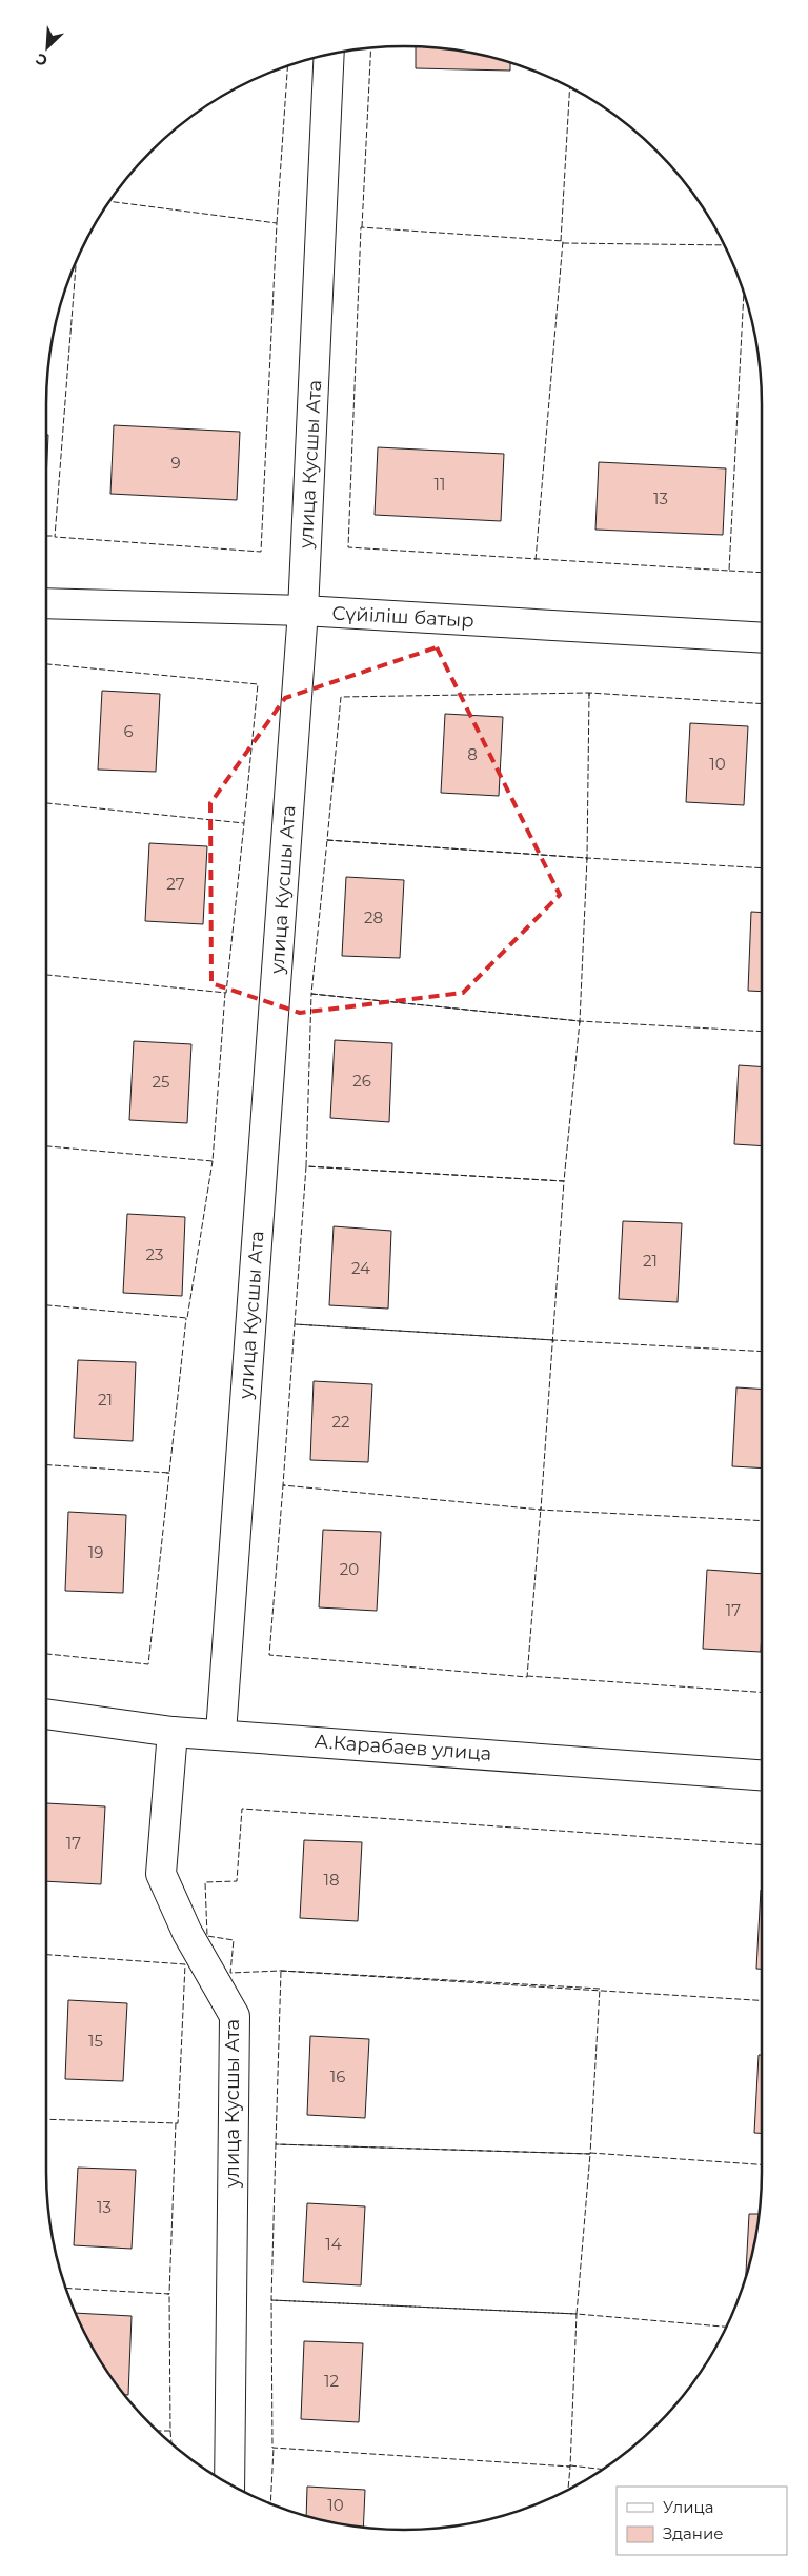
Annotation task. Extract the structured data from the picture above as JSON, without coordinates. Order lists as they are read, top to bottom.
{
  "streets": {
    "street": ["улица Кусшы Ата", "Сүйіліш батыр", "А.Карабаев улица"]
  },
  "crossings": [
    ["улица Кусшы Ата", "Сүйіліш батыр"],
    ["улица Кусшы Ата", "А.Карабаев улица"]
  ],
  "house_numbers": [
    "9",
    "11",
    "13",
    "6",
    "8",
    "10",
    "27",
    "28",
    "26",
    "25",
    "23",
    "21",
    "24",
    "21",
    "22",
    "19",
    "20",
    "17",
    "17",
    "18",
    "15",
    "16",
    "13",
    "14",
    "12",
    "10"
  ],
  "legend": ["Улица", "Здание"],
  "north": "bottom left"
}
